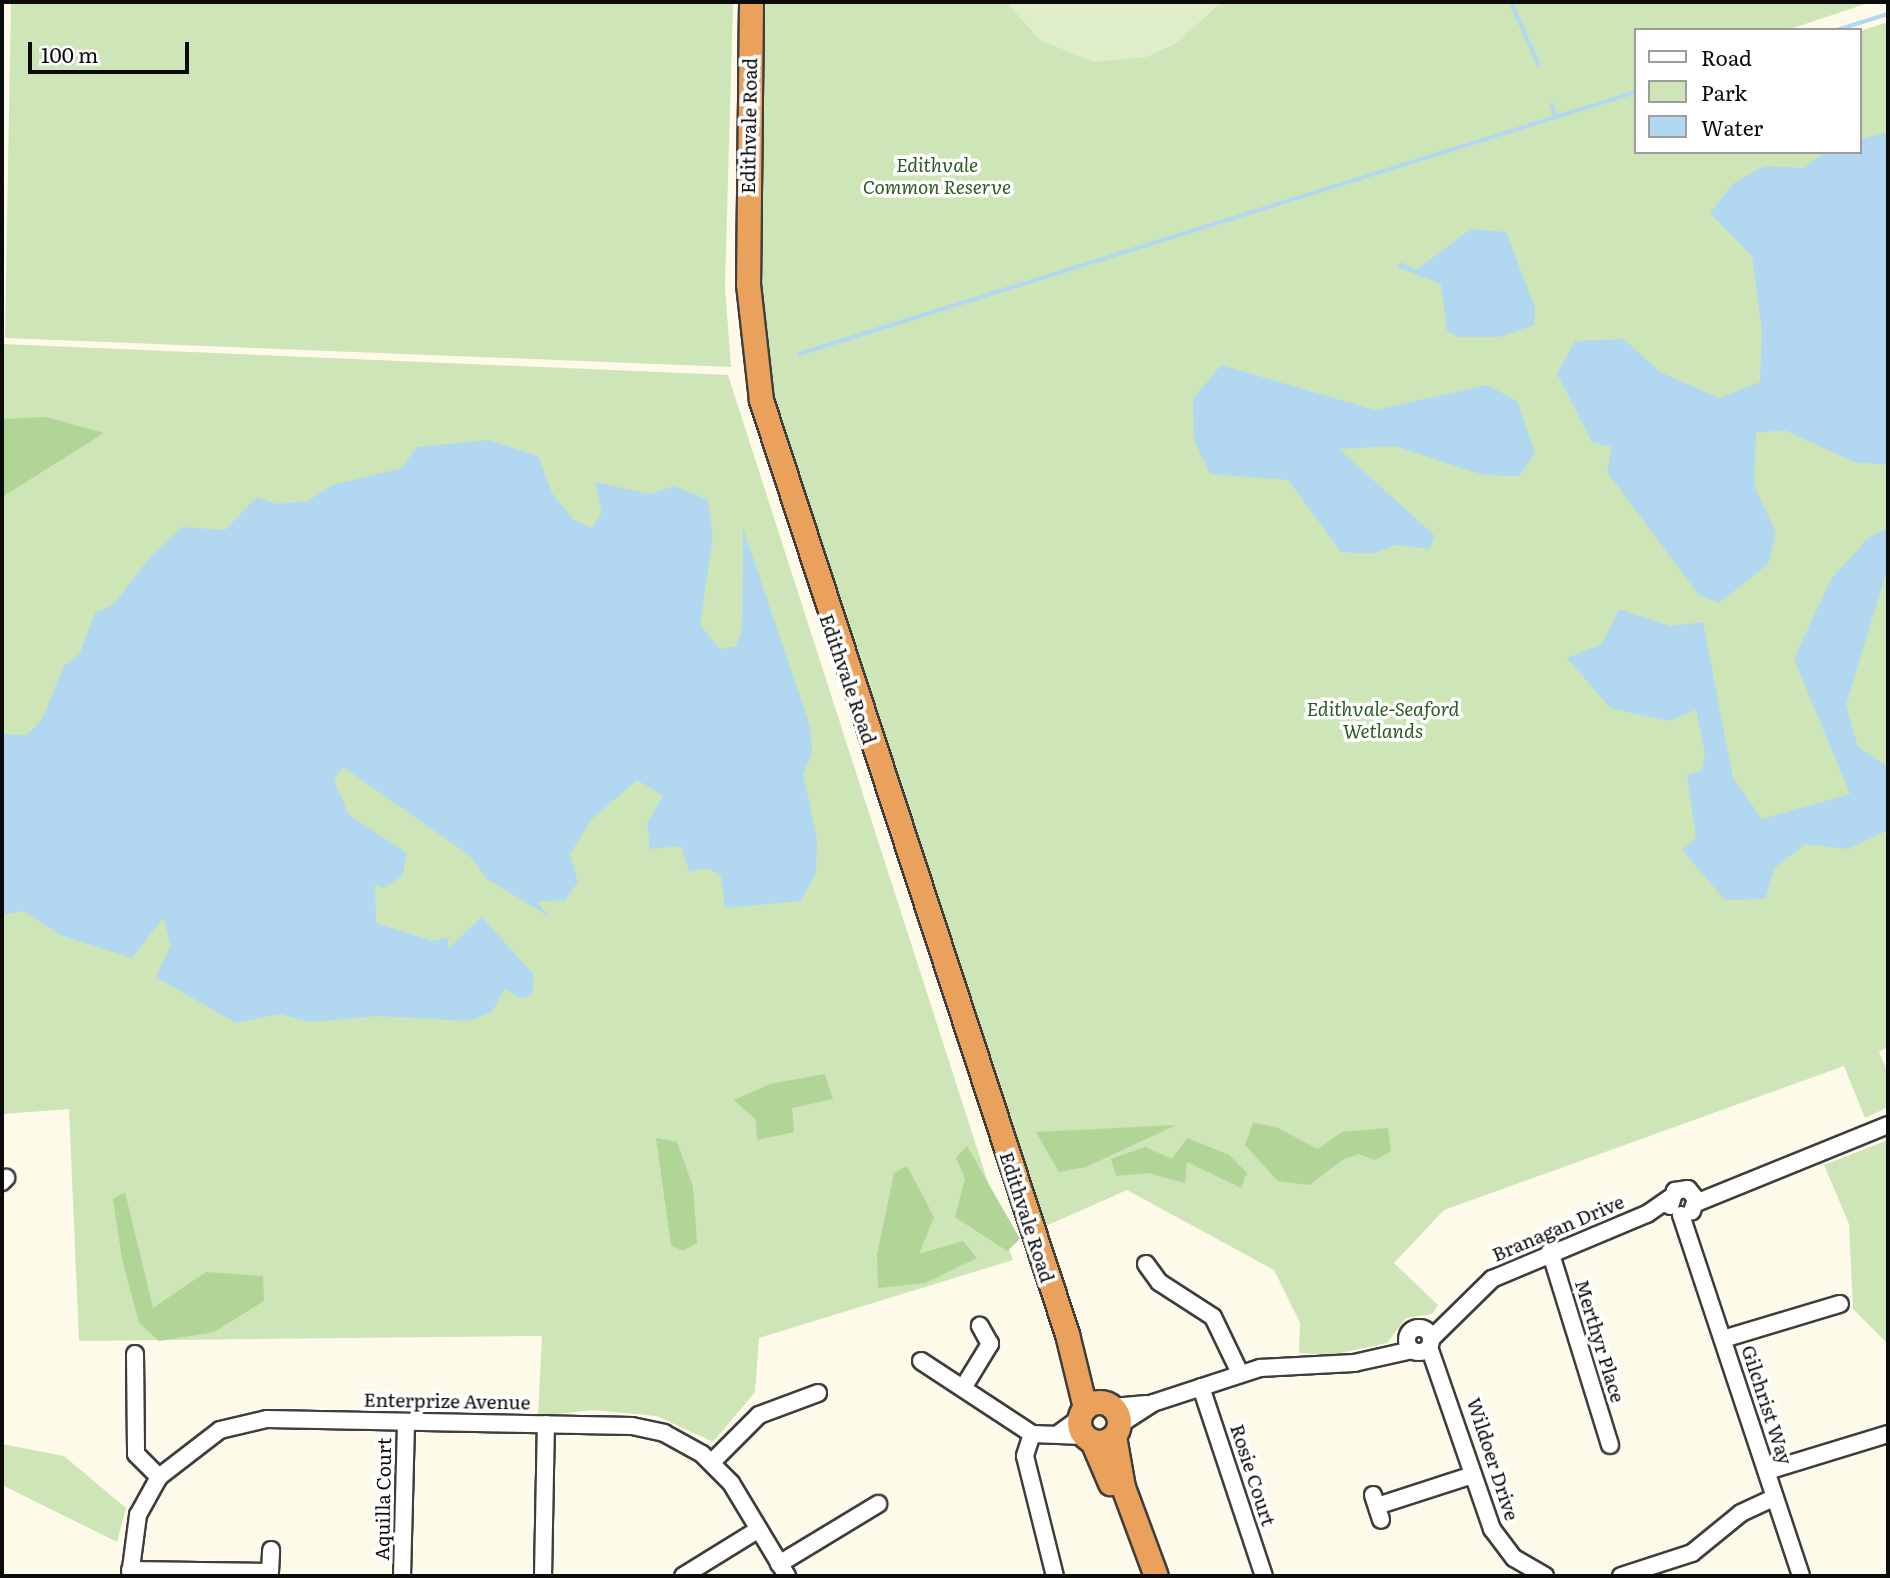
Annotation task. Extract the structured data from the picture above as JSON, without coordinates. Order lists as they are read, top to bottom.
{
  "streets": {
    "highway": ["Edithvale Road"],
    "street": [
      "Branagan Drive",
      "Merthyr Place",
      "Enterprize Avenue",
      "Gilchrist Way",
      "Wildoer Drive",
      "Rosie Court",
      "Aquilla Court"
    ]
  },
  "crossings": [
    ["Edithvale Road", "Branagan Drive"],
    ["Branagan Drive", "Merthyr Place"],
    ["Branagan Drive", "Gilchrist Way"],
    ["Branagan Drive", "Wildoer Drive"],
    ["Branagan Drive", "Rosie Court"],
    ["Enterprize Avenue", "Aquilla Court"]
  ],
  "parks": ["Edithvale Common Reserve", "Edithvale-Seaford Wetlands"],
  "legend": ["Road", "Park", "Water"],
  "scale_bar": "100 m"
}
